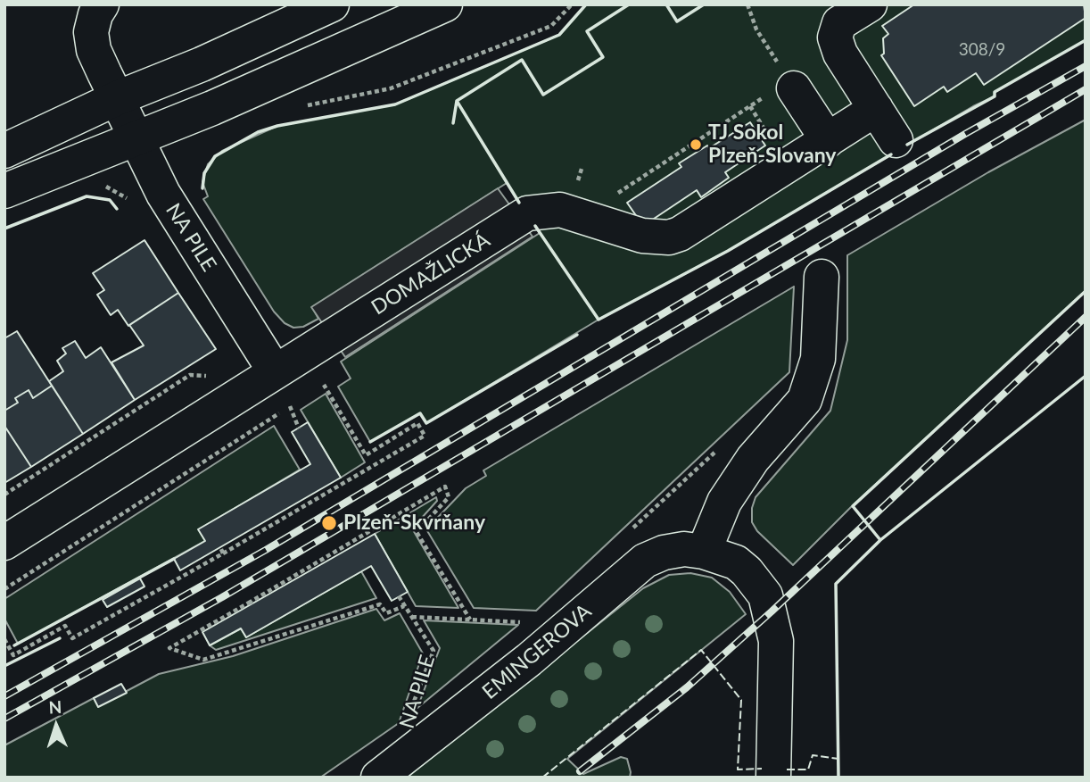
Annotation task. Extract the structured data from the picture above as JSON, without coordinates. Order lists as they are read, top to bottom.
{
  "streets": {
    "street": ["NA PILE", "DOMAŽLICKÁ", "EMINGEROVA"]
  },
  "crossings": [
    ["NA PILE", "DOMAŽLICKÁ"]
  ],
  "places": ["TJ Sokol Plzeň-Slovany", "Plzeň-Skvrňany"],
  "house_numbers": ["308/9"],
  "north": "top"
}
